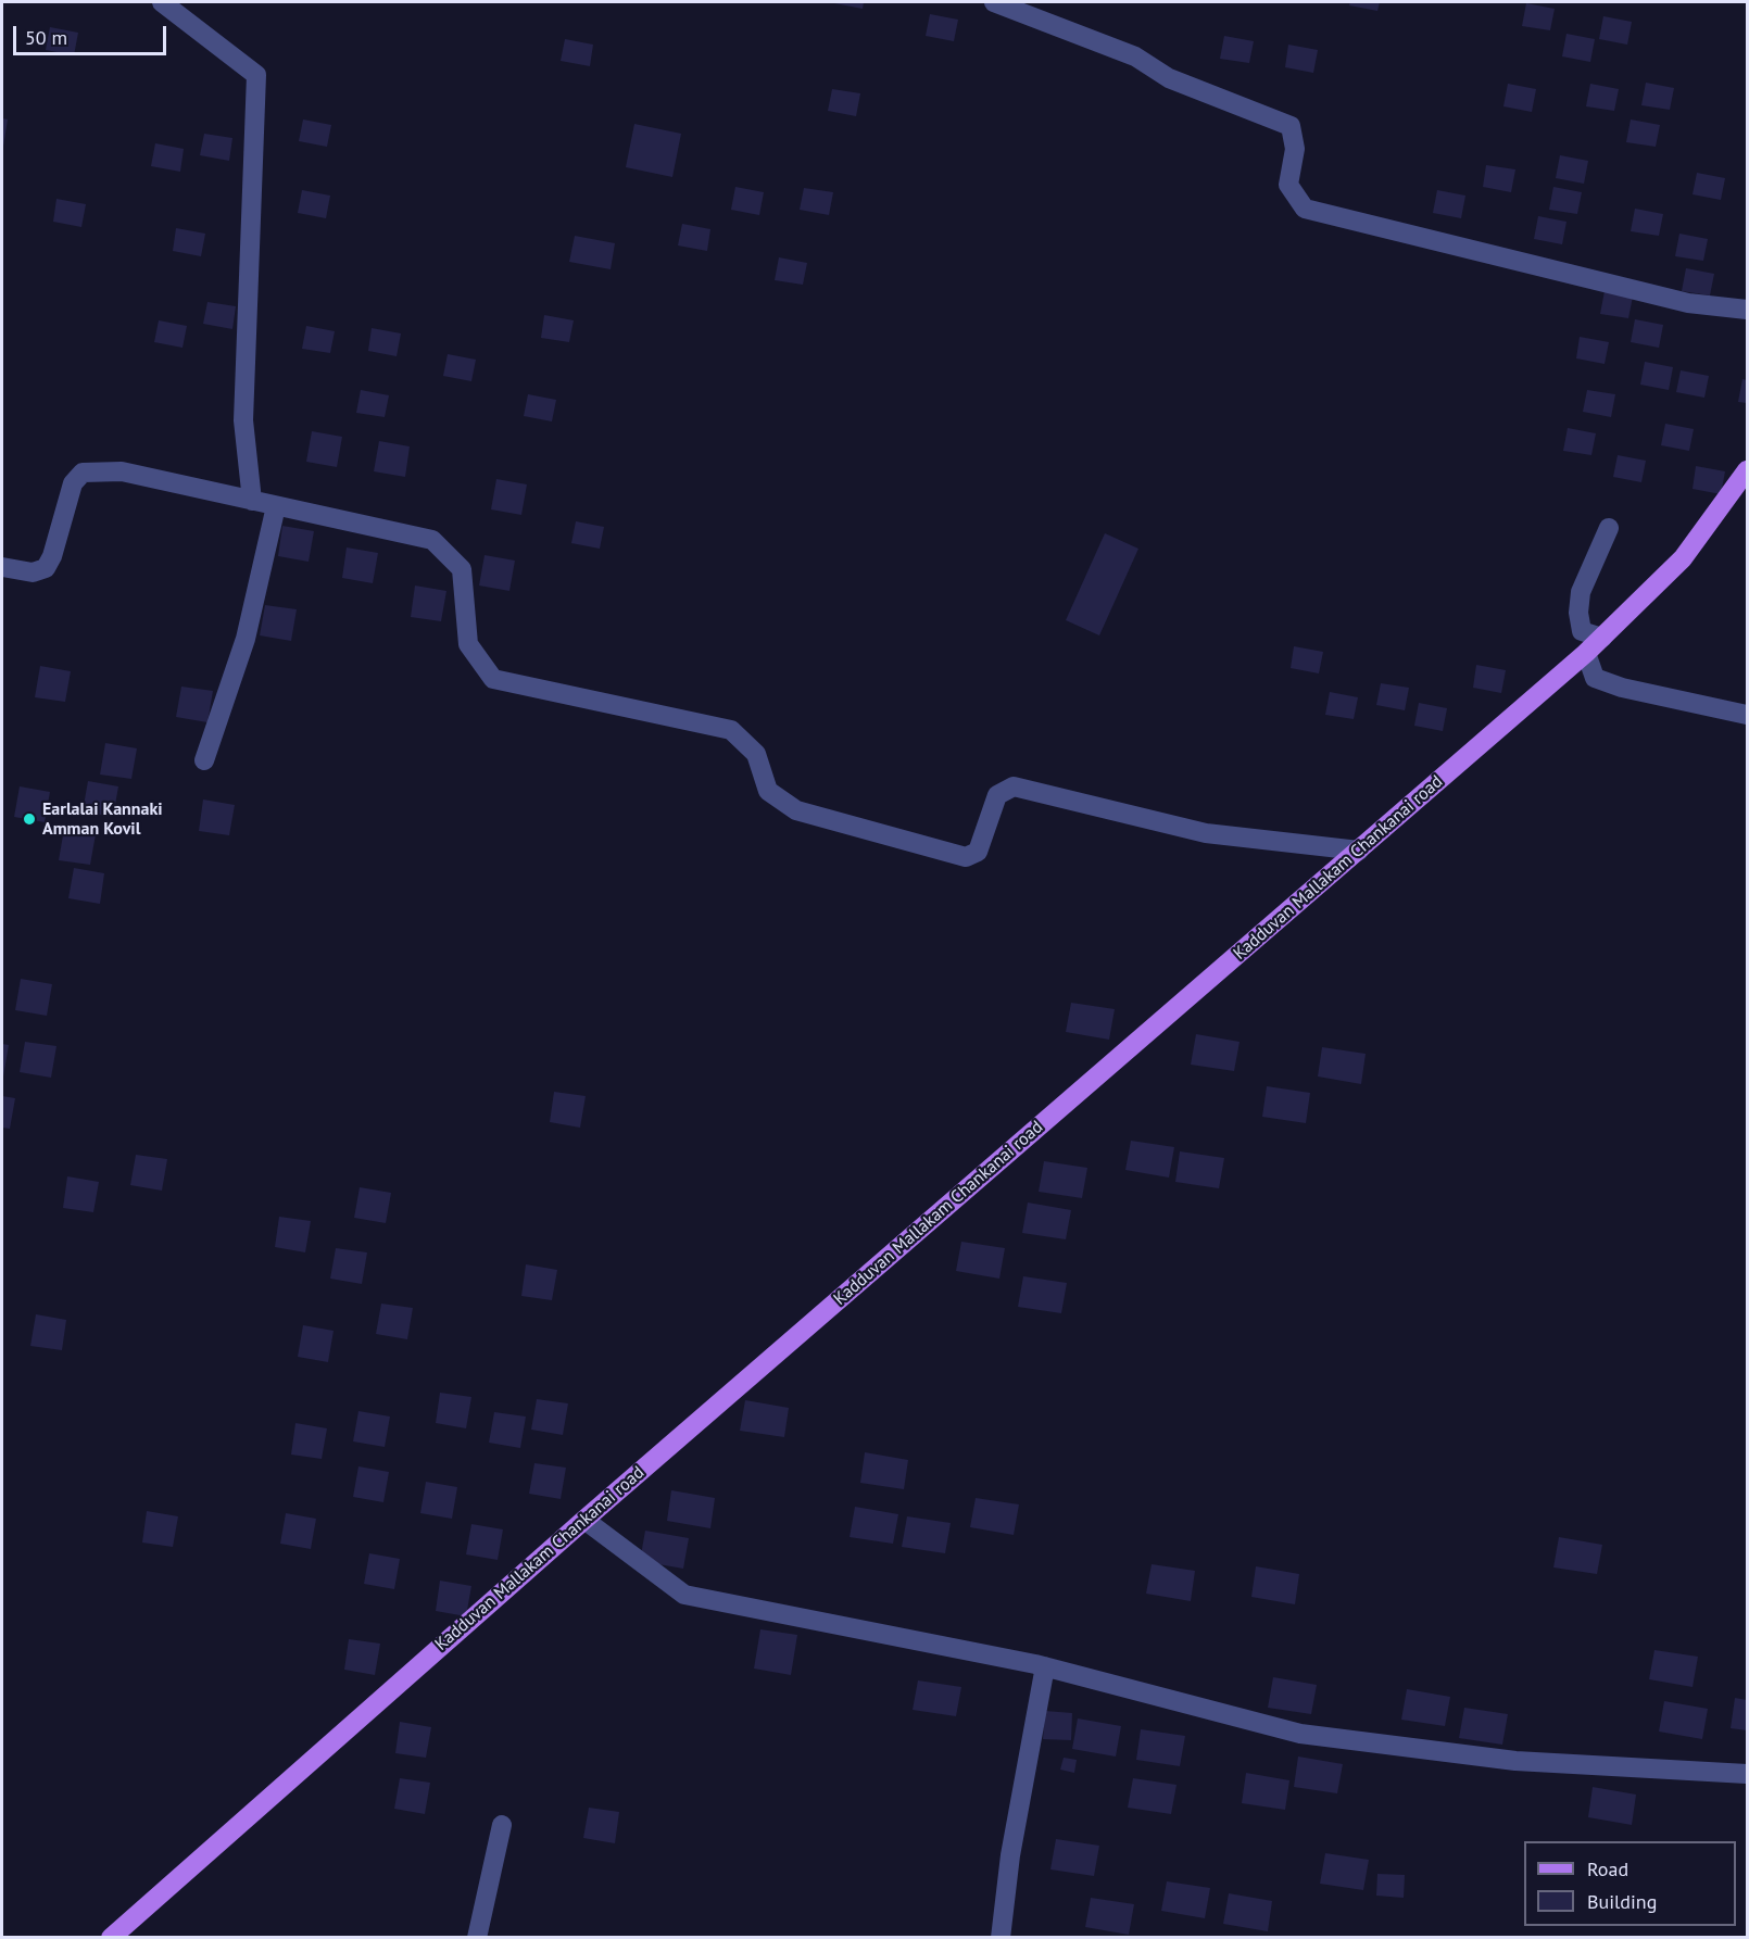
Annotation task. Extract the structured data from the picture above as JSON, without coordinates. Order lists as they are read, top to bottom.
{
  "streets": {
    "main road": ["Kadduvan Mallakam Chankanai road"]
  },
  "places": ["Earlalai Kannaki Amman Kovil"],
  "legend": ["Road", "Building"],
  "scale_bar": "50 m"
}
